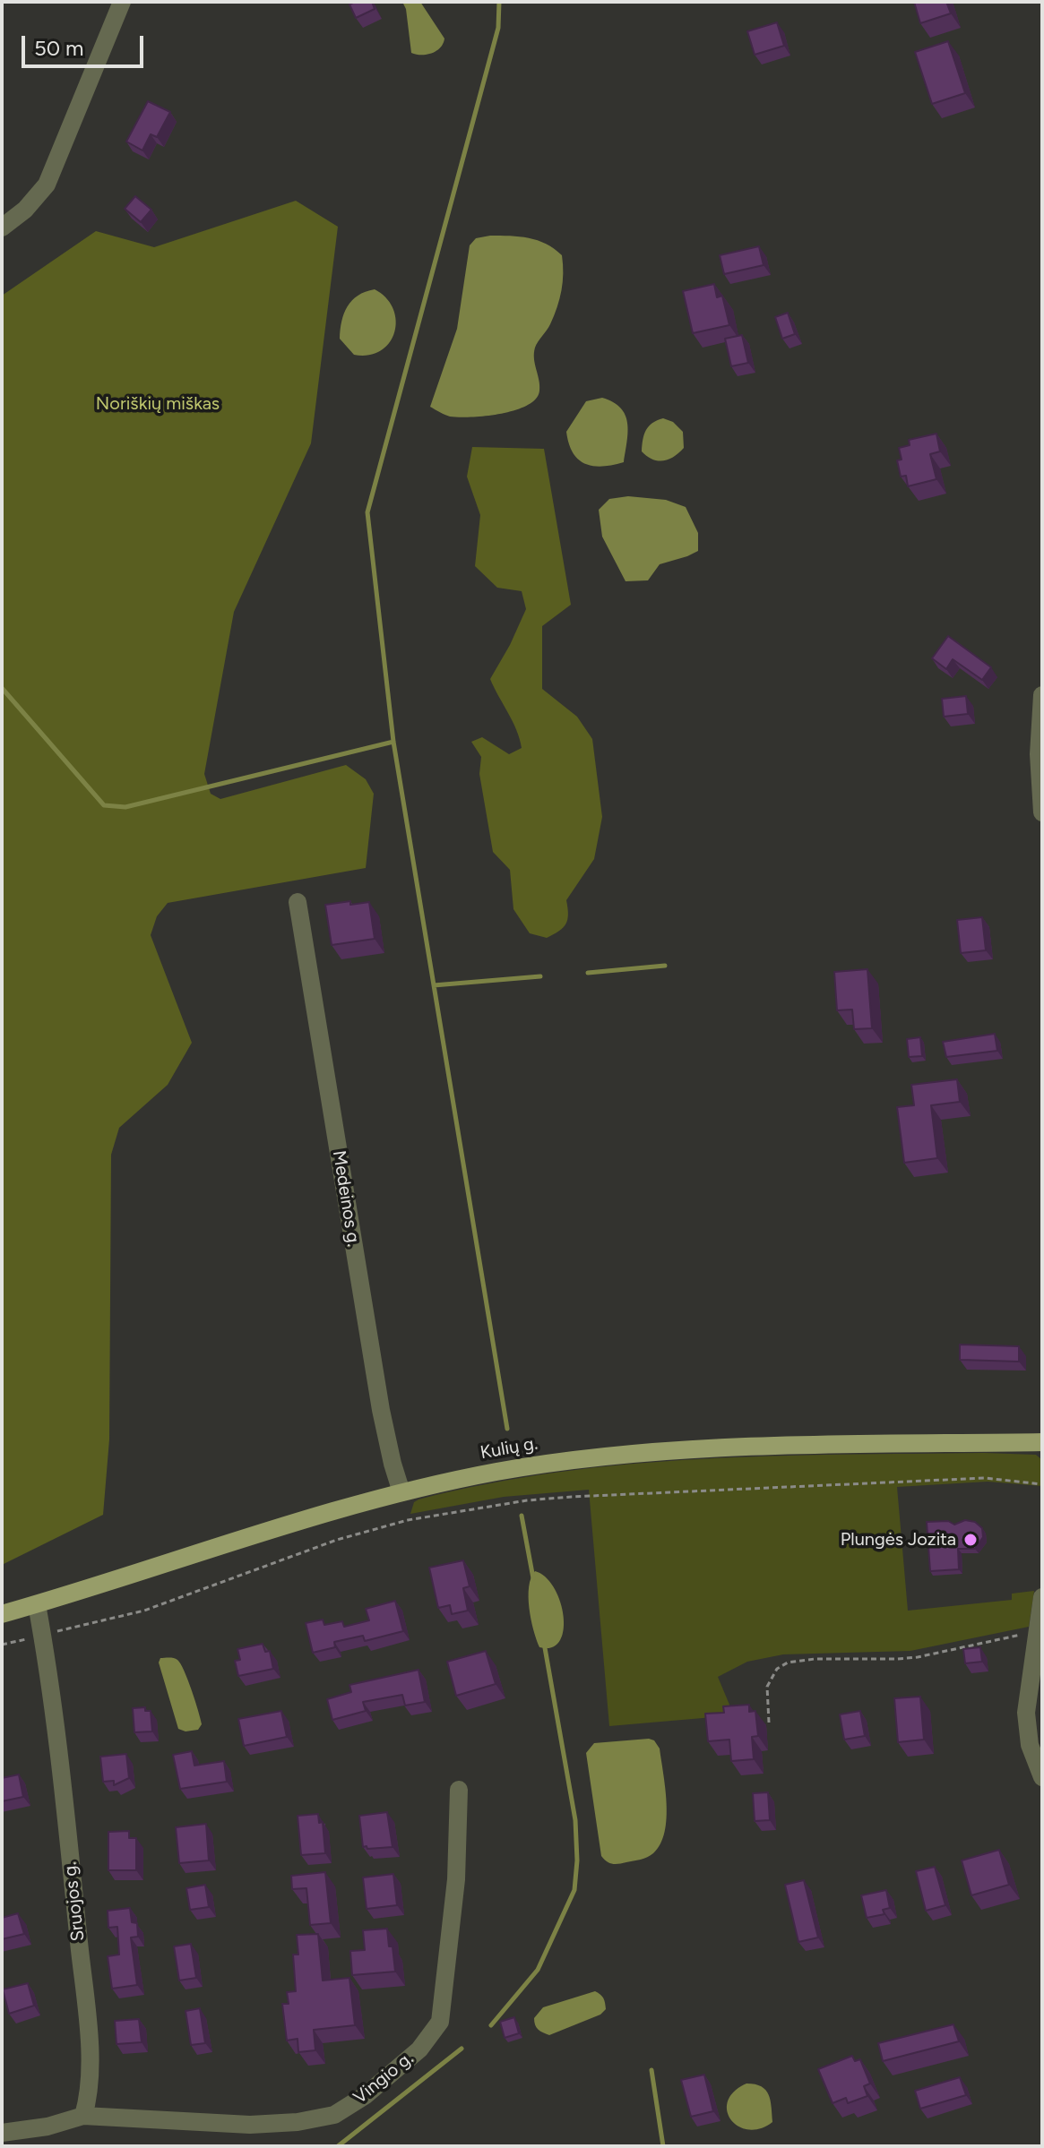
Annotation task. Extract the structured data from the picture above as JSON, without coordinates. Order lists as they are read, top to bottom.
{
  "streets": {
    "main road": ["Kulių g."],
    "street": ["Medeinos g.", "Sruojos g.", "Vingio g."]
  },
  "crossings": [
    ["Medeinos g.", "Kulių g."],
    ["Kulių g.", "Sruojos g."],
    ["Sruojos g.", "Vingio g."]
  ],
  "parks": ["Noriškių miškas"],
  "places": ["Plungės Jozita"],
  "scale_bar": "50 m"
}
